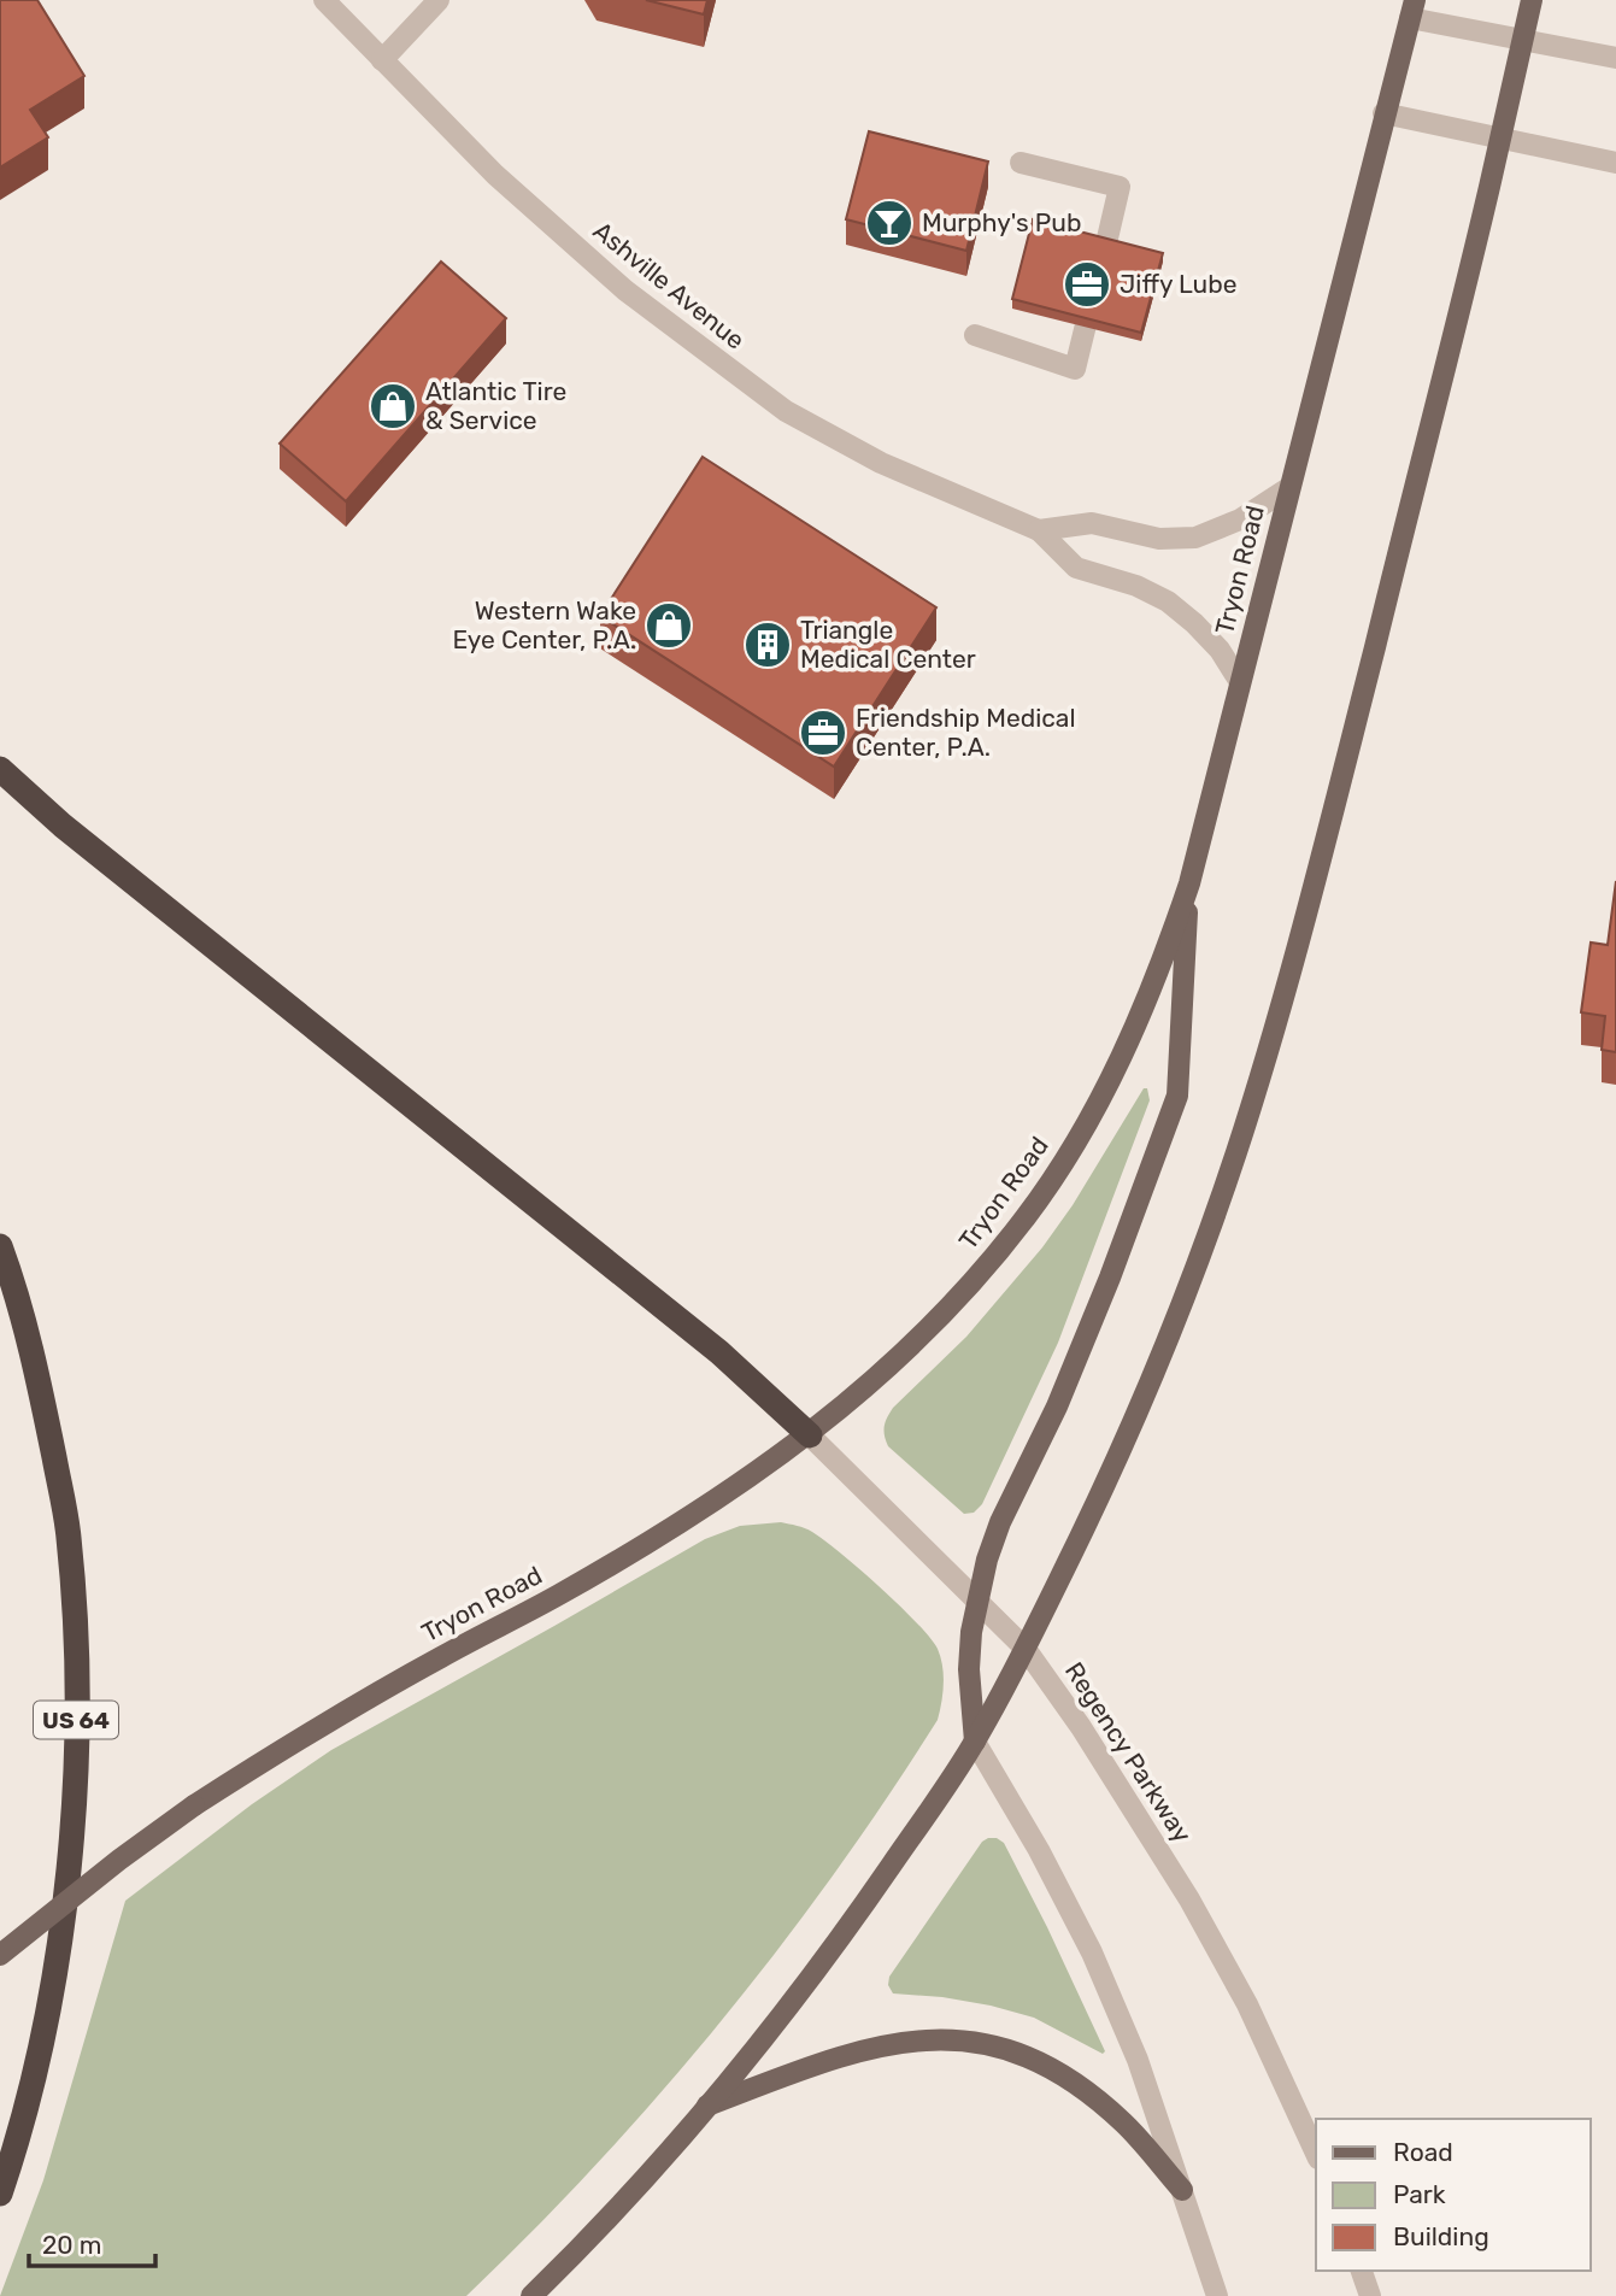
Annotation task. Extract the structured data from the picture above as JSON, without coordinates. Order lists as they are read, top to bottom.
{
  "streets": {
    "highway": ["US 64"],
    "main road": ["Tryon Road"],
    "street": ["Ashville Avenue", "Regency Parkway"]
  },
  "crossings": [
    ["Ashville Avenue", "Tryon Road"],
    ["Tryon Road", "Regency Parkway"]
  ],
  "places": {
    "bar": ["Murphy's Pub"],
    "office": ["Jiffy Lube", "Friendship Medical Center, P.A."],
    "shop": ["Atlantic Tire & Service", "Western Wake Eye Center, P.A."],
    "building": ["Triangle Medical Center"]
  },
  "legend": ["Road", "Park", "Building"],
  "scale_bar": "20 m"
}
